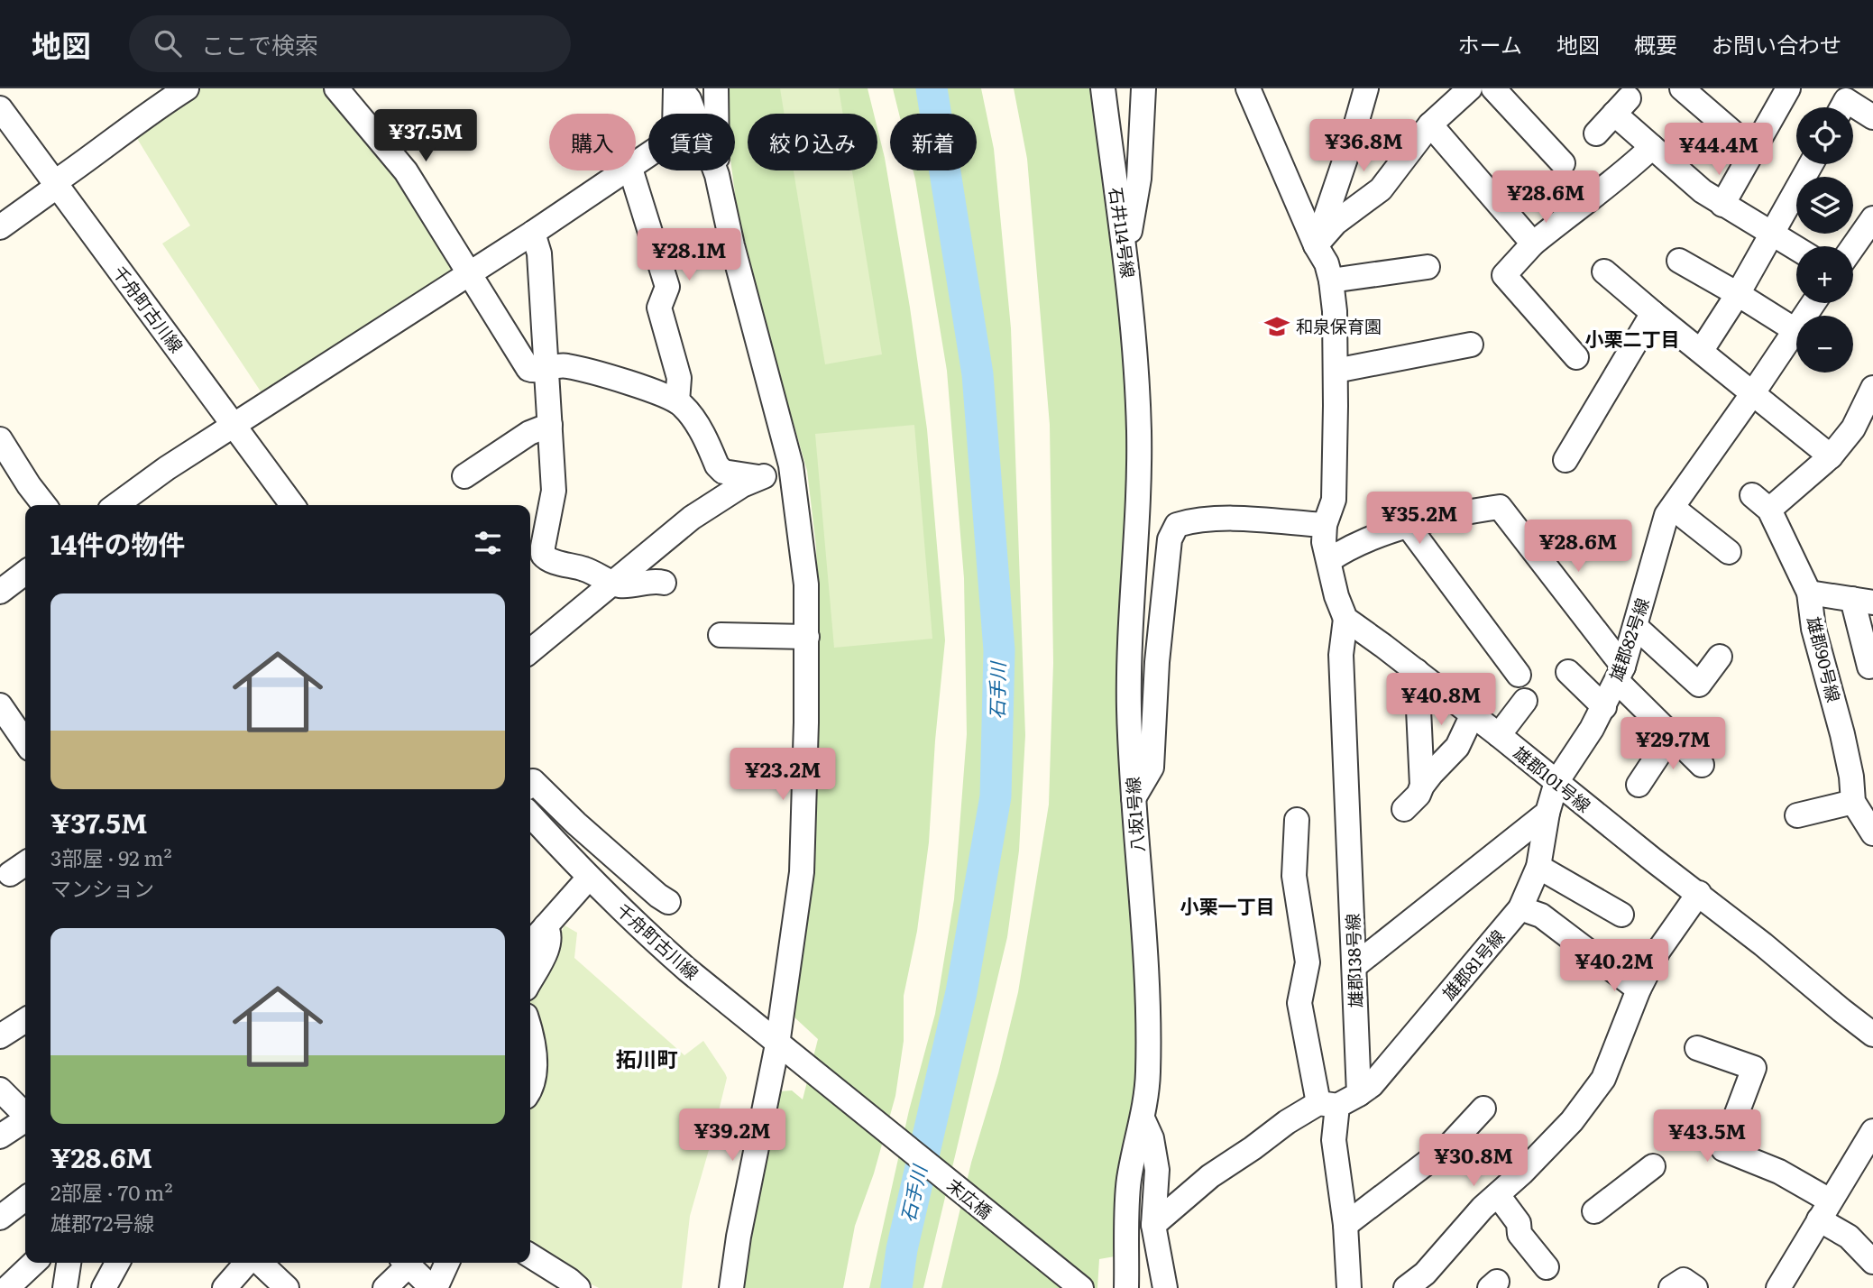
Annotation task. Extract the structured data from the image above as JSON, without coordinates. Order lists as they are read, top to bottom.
{
  "streets": {
    "street": [
      "石井114号線",
      "千舟町古川線",
      "雄郡82号線",
      "雄郡90号線",
      "雄郡101号線",
      "八坂1号線",
      "雄郡138号線",
      "雄郡81号線",
      "末広橋"
    ]
  },
  "crossings": [
    ["石井114号線", "八坂1号線"],
    ["千舟町古川線", "末広橋"],
    ["雄郡82号線", "雄郡101号線"],
    ["雄郡82号線", "雄郡81号線"],
    ["雄郡101号線", "雄郡138号線"],
    ["雄郡138号線", "雄郡81号線"]
  ],
  "districts": ["小栗二丁目", "小栗一丁目", "拓川町"],
  "water": ["石手川"],
  "places": {
    "school or university": ["和泉保育園"]
  },
  "page": {
    "header": "地図",
    "search": "ここで検索",
    "nav": [
      "ホーム",
      "地図",
      "概要",
      "お問い合わせ"
    ],
    "map_buttons": ["+", "−"],
    "price": [
      "¥37.5M",
      "¥36.8M",
      "¥44.4M",
      "¥28.6M",
      "¥28.1M",
      "¥35.2M",
      "¥28.6M",
      "¥40.8M",
      "¥29.7M",
      "¥23.2M",
      "¥40.2M",
      "¥39.2M",
      "¥43.5M",
      "¥30.8M"
    ],
    "chip": [
      "購入",
      "賃貸",
      "絞り込み",
      "新着"
    ],
    "heading": "14件の物件",
    "list": [
      {
        "name": "¥37.5M",
        "note": "3部屋 · 92 m² · マンション"
      },
      {
        "name": "¥28.6M",
        "note": "2部屋 · 70 m² · 雄郡72号線"
      }
    ]
  }
}
